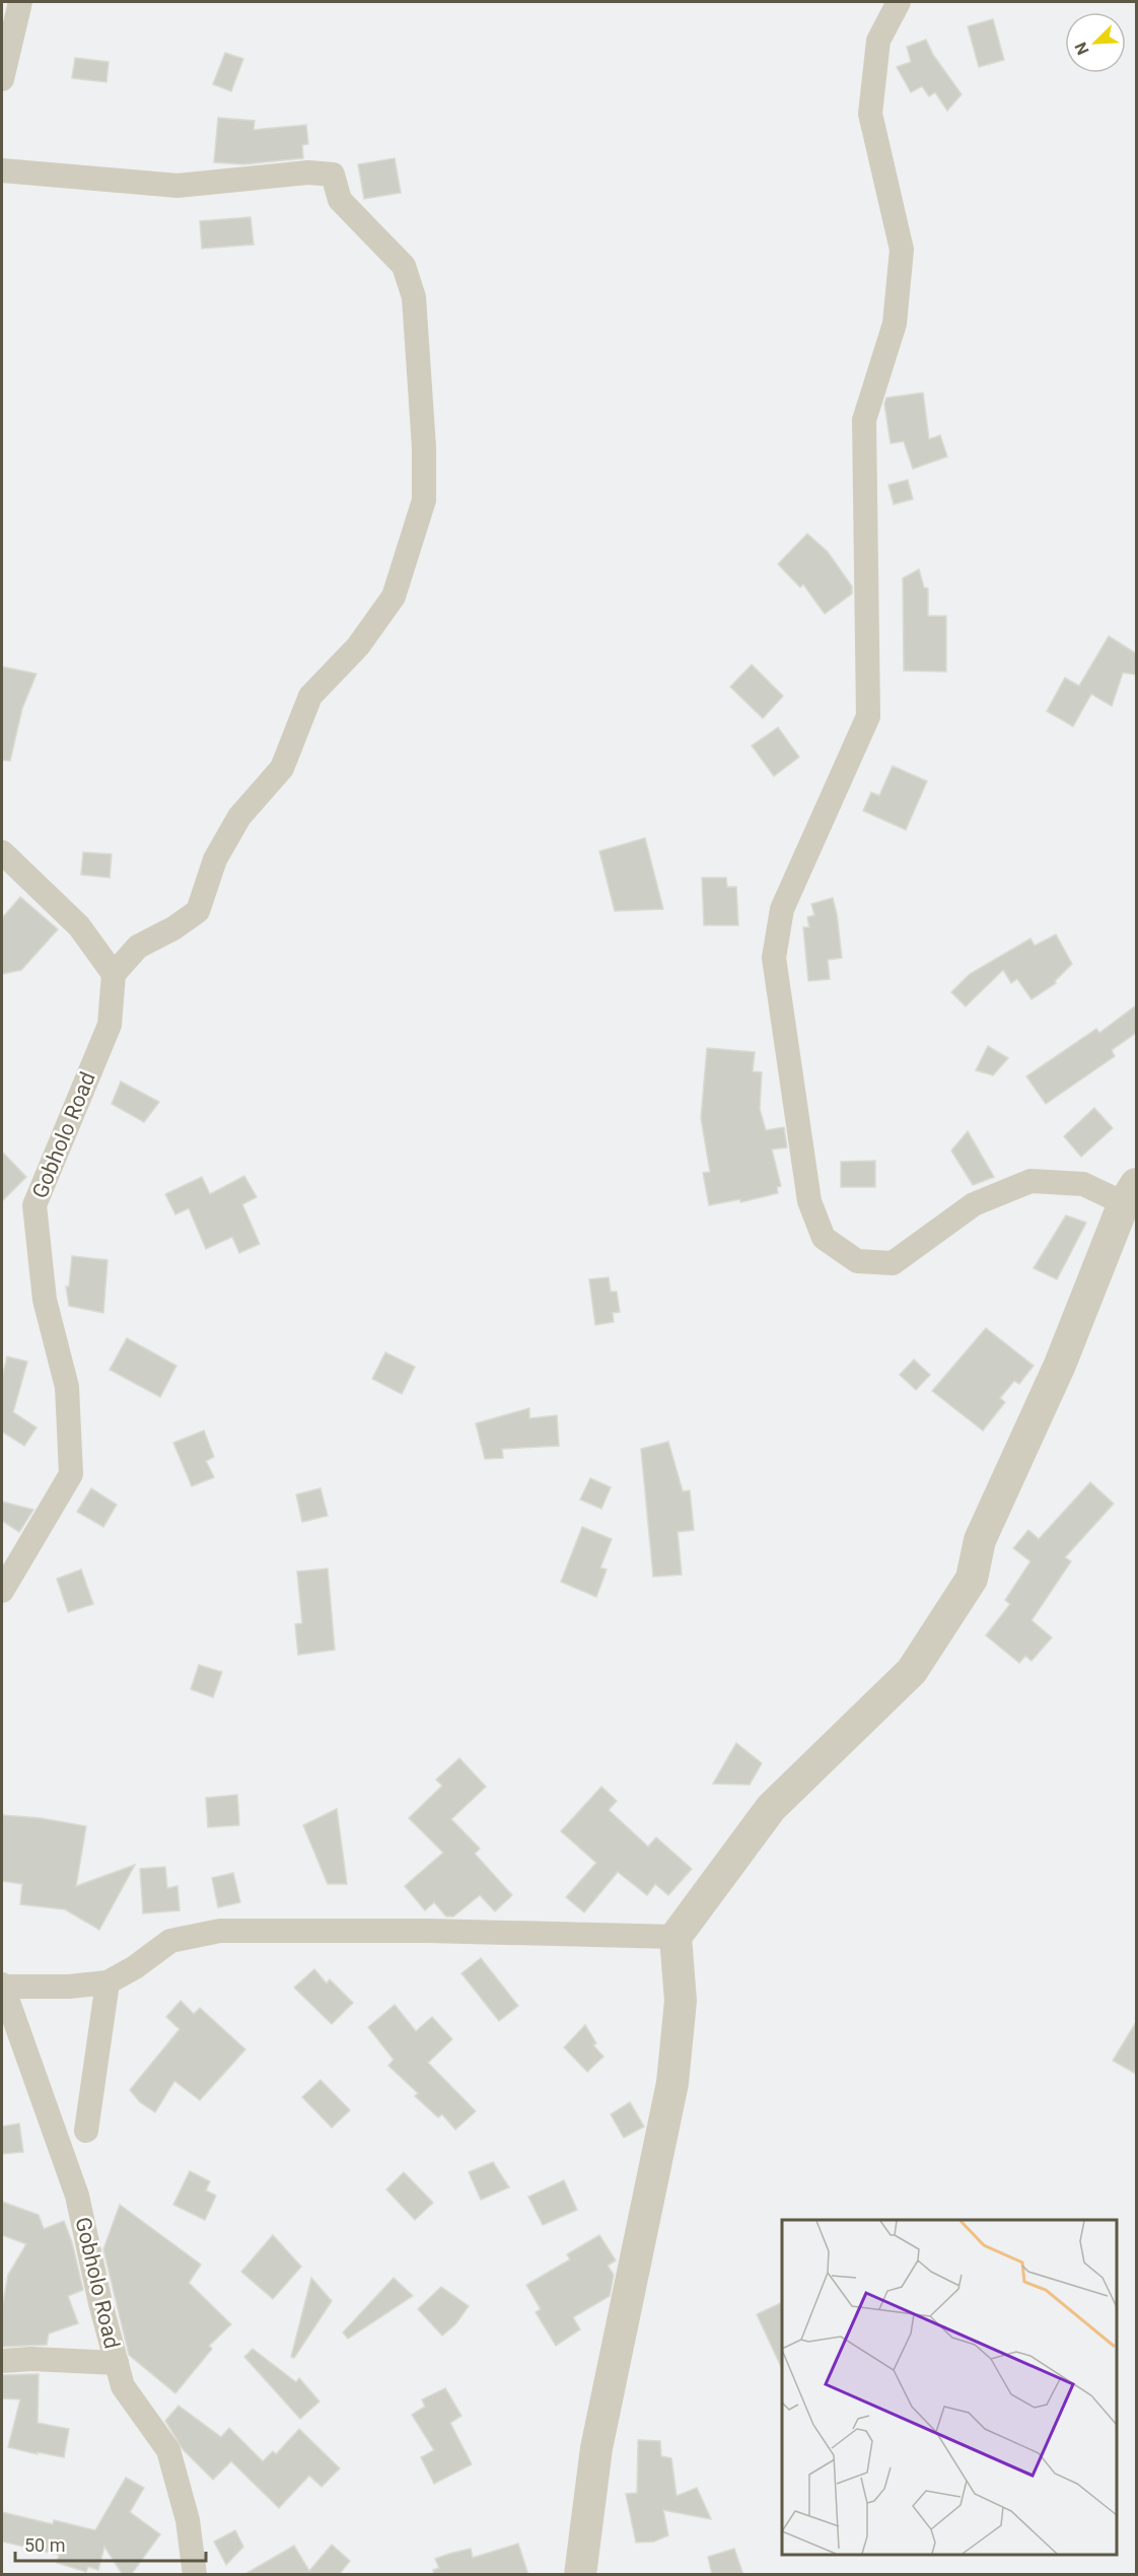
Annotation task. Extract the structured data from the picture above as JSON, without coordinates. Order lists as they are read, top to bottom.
{
  "streets": {
    "street": ["Gobholo Road"]
  },
  "scale_bar": "50 m",
  "north": "bottom left"
}
